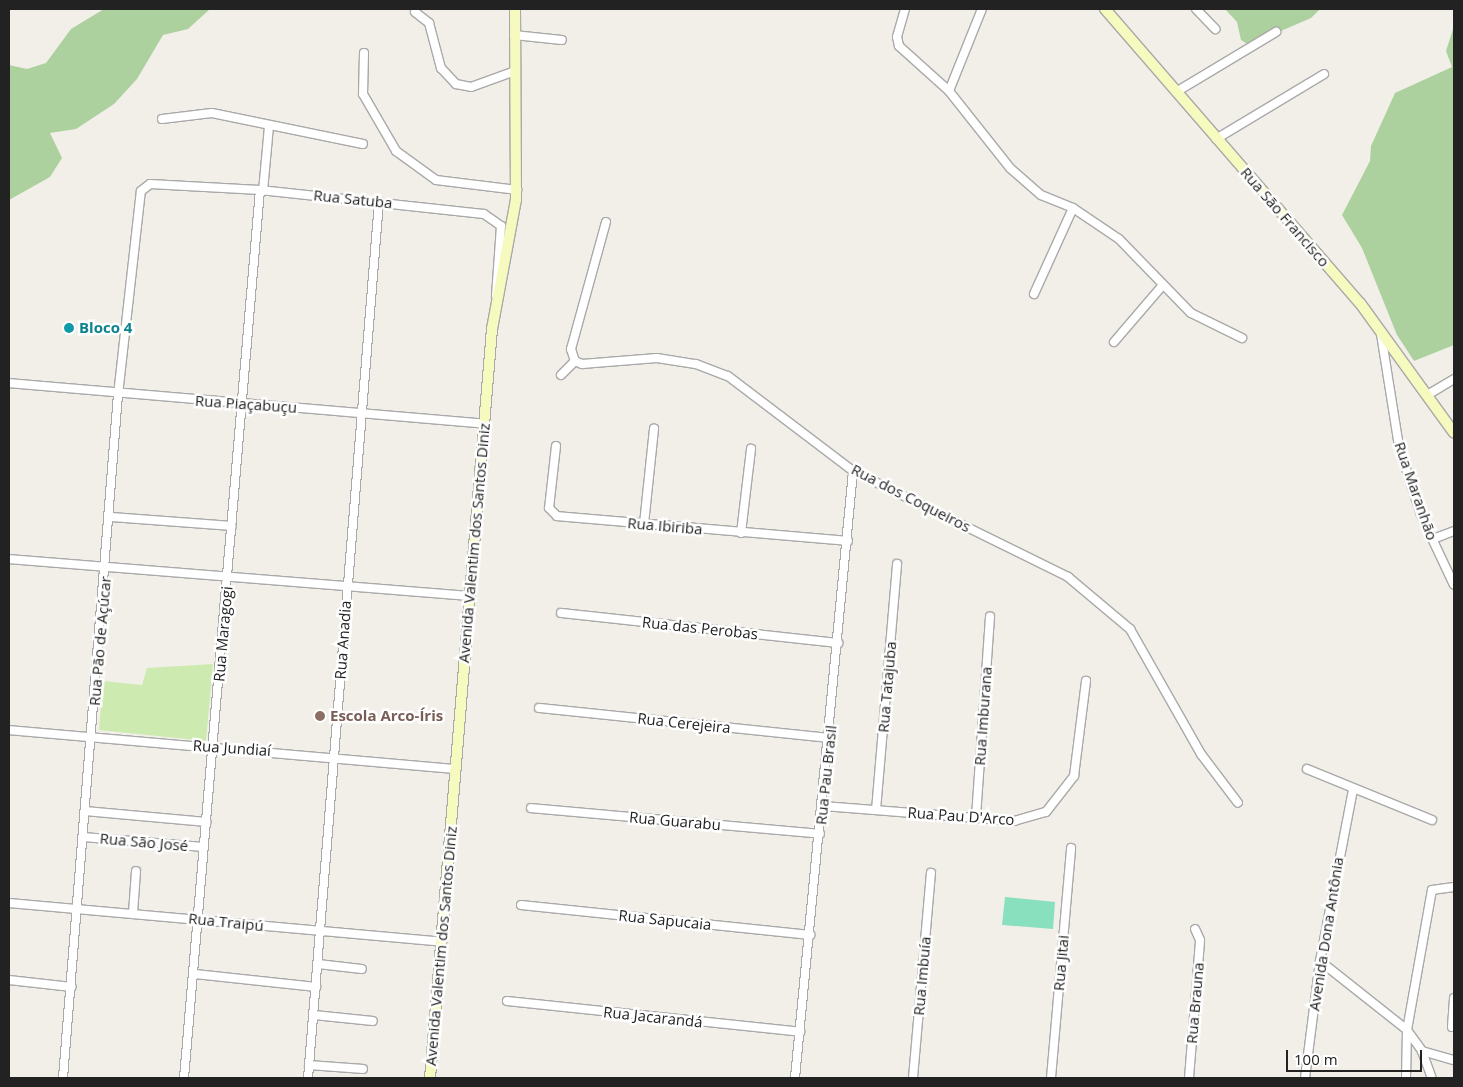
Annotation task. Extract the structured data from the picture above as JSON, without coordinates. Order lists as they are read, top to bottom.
{
  "streets": {
    "street": [
      "Rua Satuba",
      "Rua São Francisco",
      "Rua Piaçabuçu",
      "Rua Maranhão",
      "Rua dos Coqueiros",
      "Rua Ibiriba",
      "Avenida Valentim dos Santos Diniz",
      "Rua das Perobas",
      "Rua Maragogi",
      "Rua Anadia",
      "Rua Pão de Açúcar",
      "Rua Tatajuba",
      "Rua Imburana",
      "Rua Cerejeira",
      "Rua Jundiaí",
      "Rua Pau Brasil",
      "Rua Pau D'Arco",
      "Rua Guarabu",
      "Rua São José",
      "Rua Sapucaia",
      "Rua Traipú",
      "Avenida Dona Antônia",
      "Rua Jitai",
      "Rua Imbuía",
      "Rua Brauna",
      "Rua Jacarandá"
    ]
  },
  "crossings": [
    ["Rua Satuba", "Avenida Valentim dos Santos Diniz"],
    ["Rua Satuba", "Rua Maragogi"],
    ["Rua Satuba", "Rua Anadia"],
    ["Rua Satuba", "Rua Pão de Açúcar"],
    ["Rua São Francisco", "Rua Maranhão"],
    ["Rua Piaçabuçu", "Avenida Valentim dos Santos Diniz"],
    ["Rua Piaçabuçu", "Rua Maragogi"],
    ["Rua Piaçabuçu", "Rua Anadia"],
    ["Rua Piaçabuçu", "Rua Pão de Açúcar"],
    ["Rua dos Coqueiros", "Rua Pau Brasil"],
    ["Rua Ibiriba", "Rua Pau Brasil"],
    ["Avenida Valentim dos Santos Diniz", "Rua Jundiaí"],
    ["Avenida Valentim dos Santos Diniz", "Rua Traipú"],
    ["Rua das Perobas", "Rua Pau Brasil"],
    ["Rua Maragogi", "Rua Jundiaí"],
    ["Rua Maragogi", "Rua São José"],
    ["Rua Maragogi", "Rua Traipú"],
    ["Rua Anadia", "Rua Jundiaí"],
    ["Rua Anadia", "Rua Traipú"],
    ["Rua Pão de Açúcar", "Rua Jundiaí"],
    ["Rua Pão de Açúcar", "Rua São José"],
    ["Rua Pão de Açúcar", "Rua Traipú"],
    ["Rua Tatajuba", "Rua Pau D'Arco"],
    ["Rua Imburana", "Rua Pau D'Arco"],
    ["Rua Cerejeira", "Rua Pau Brasil"],
    ["Rua Pau Brasil", "Rua Pau D'Arco"],
    ["Rua Pau Brasil", "Rua Guarabu"],
    ["Rua Pau Brasil", "Rua Sapucaia"],
    ["Rua Pau Brasil", "Rua Jacarandá"]
  ],
  "places": ["Bloco 4", "Escola Arco-Íris"],
  "scale_bar": "100 m"
}
